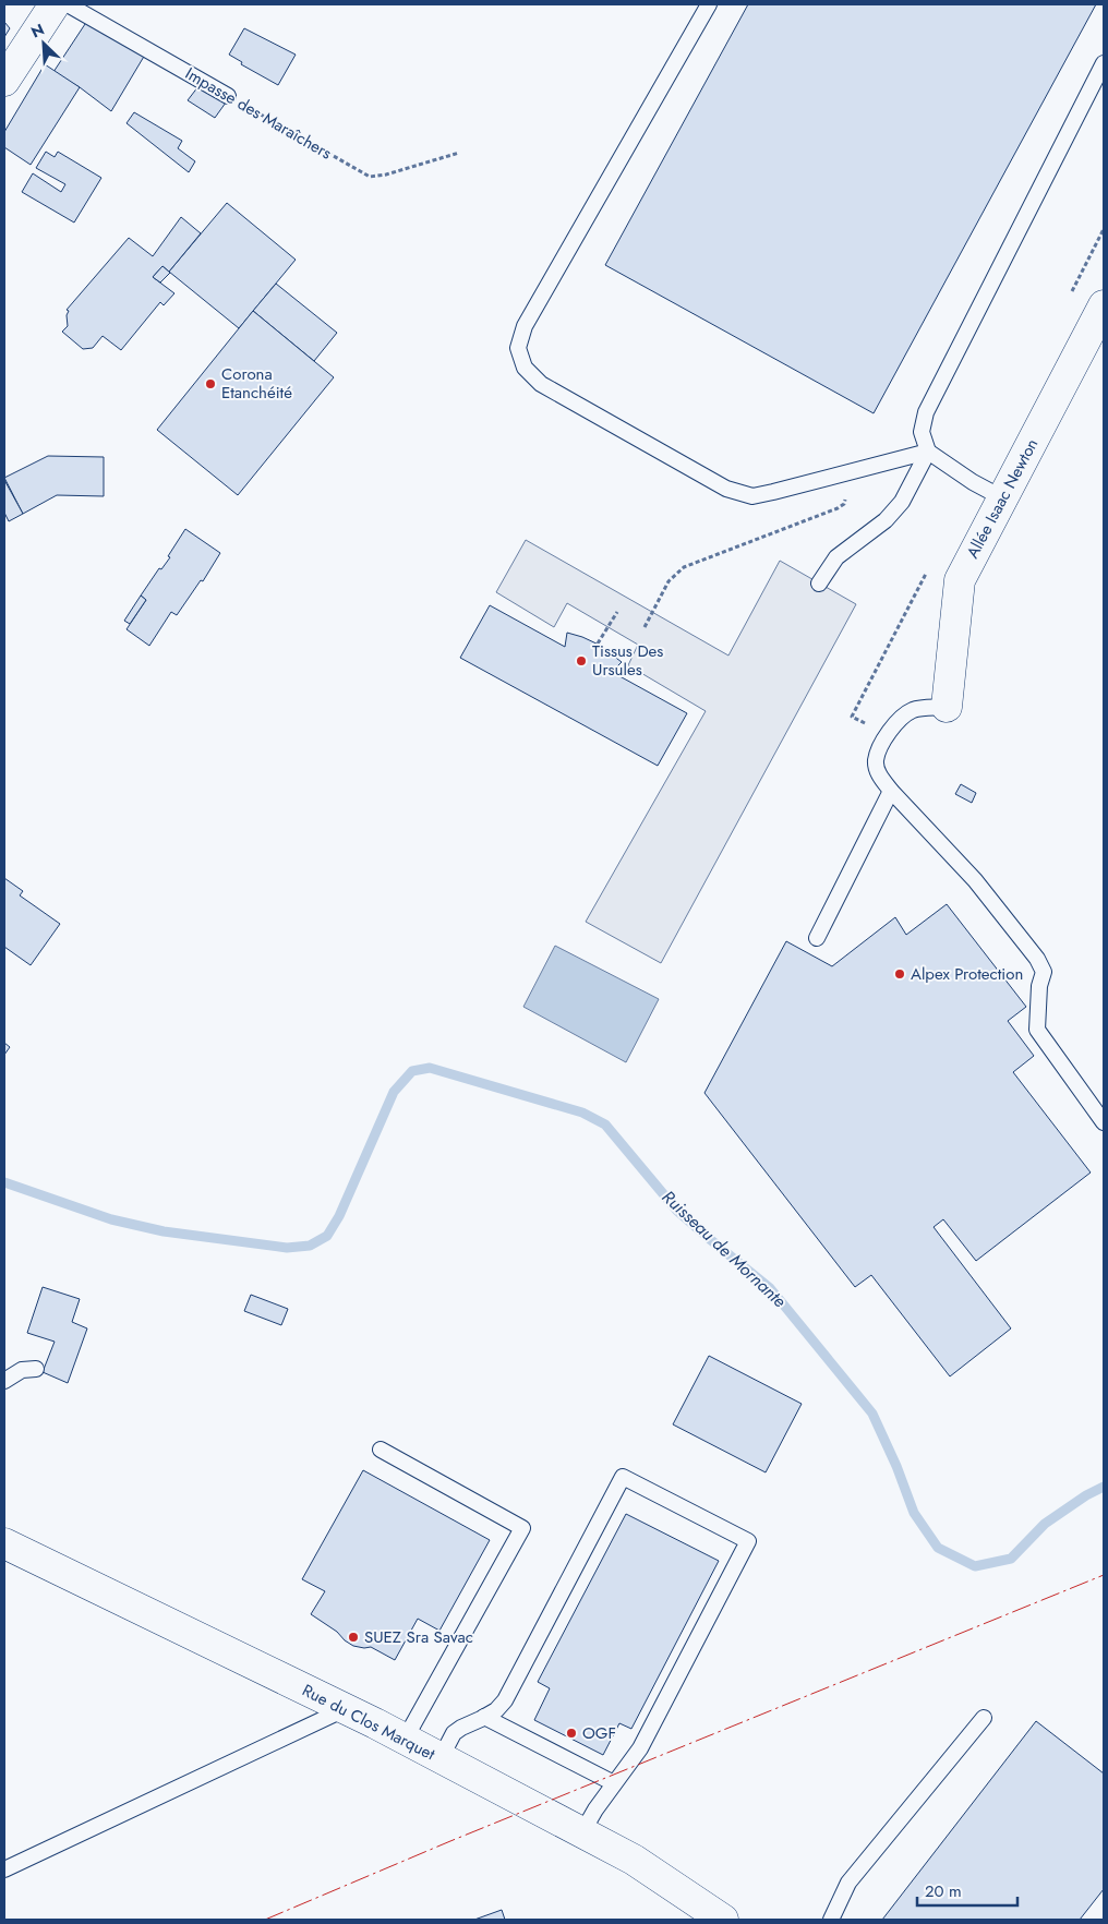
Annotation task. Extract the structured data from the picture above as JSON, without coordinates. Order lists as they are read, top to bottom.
{
  "streets": {
    "street": ["Allée Isaac Newton", "Rue du Clos Marquet"],
    "lane": ["Impasse des Maraîchers"]
  },
  "water": ["Ruisseau de Mornante"],
  "places": [
    "Corona Etanchéité",
    "Tissus Des Ursules",
    "Alpex Protection",
    "SUEZ Sra Savac",
    "OGF"
  ],
  "scale_bar": "20 m",
  "north": "top left"
}
